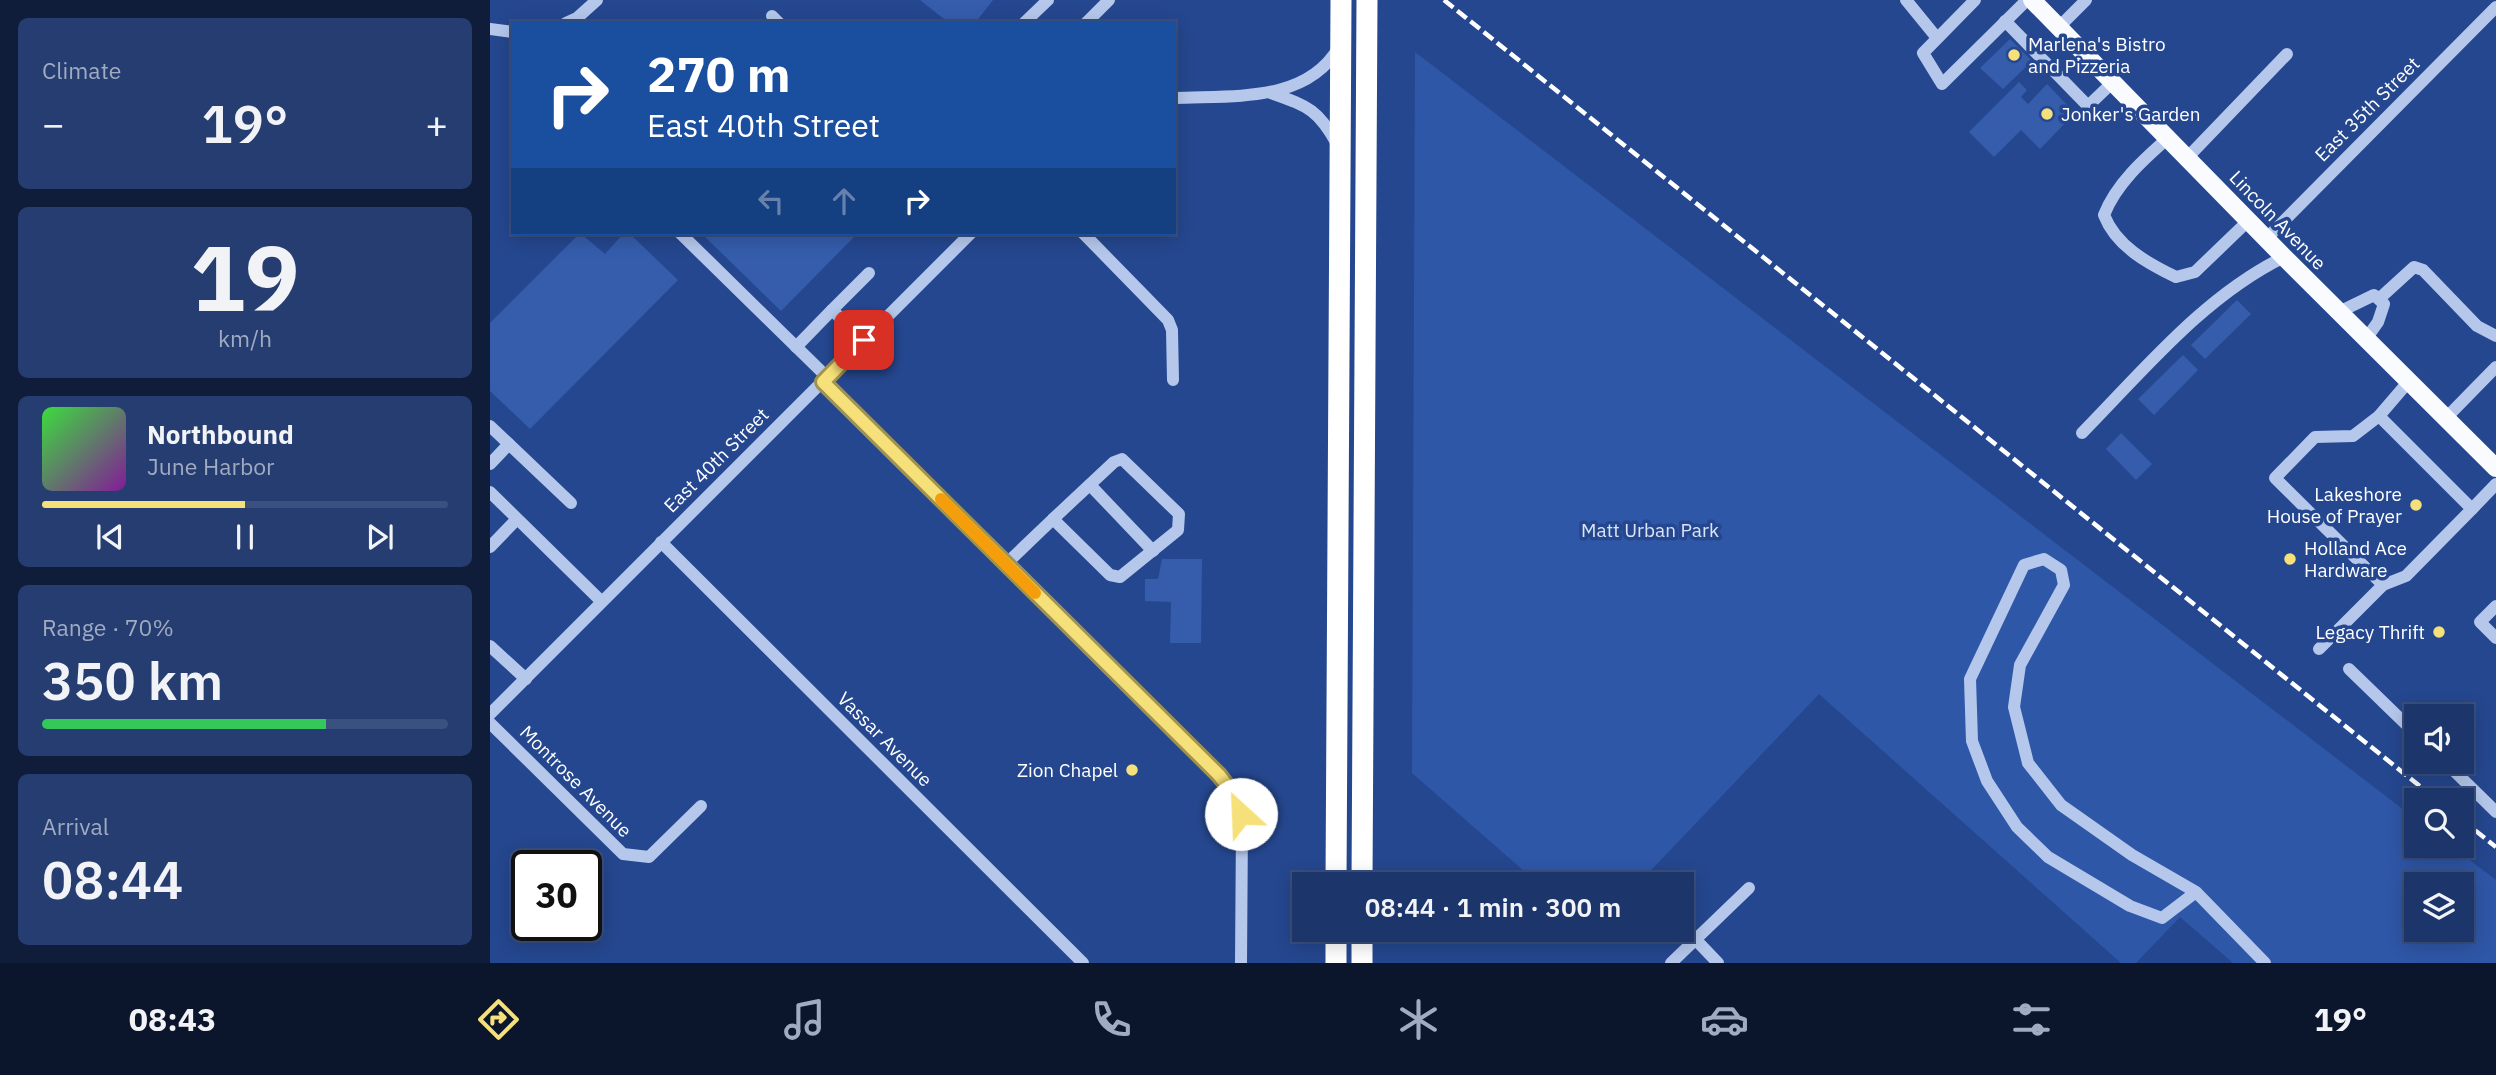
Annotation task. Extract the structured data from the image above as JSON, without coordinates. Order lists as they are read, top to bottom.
{
  "streets": {
    "main road": ["Lincoln Avenue"],
    "street": [
      "East 35th Street",
      "East 40th Street",
      "Vassar Avenue",
      "Montrose Avenue"
    ]
  },
  "crossings": [
    ["East 35th Street", "Lincoln Avenue"],
    ["East 40th Street", "Vassar Avenue"]
  ],
  "parks": ["Matt Urban Park"],
  "places": [
    "Marlena's Bistro and Pizzeria",
    "Jonker's Garden",
    "Lakeshore House of Prayer",
    "Holland Ace Hardware",
    "Legacy Thrift",
    "Zion Chapel"
  ],
  "page": {
    "tile": [
      "Climate",
      ["19", "km/h"],
      ["Range · 70%", "350 km"],
      ["Arrival", "08:44"]
    ],
    "turn": ["270 m", "East 40th Street"],
    "heat": ["−", "19°", "+"],
    "song": ["Northbound", "June Harbor"],
    "limit": "30",
    "trip": "08:44 · 1 min · 300 m",
    "tabs": ["08:43", "19°"]
  }
}
